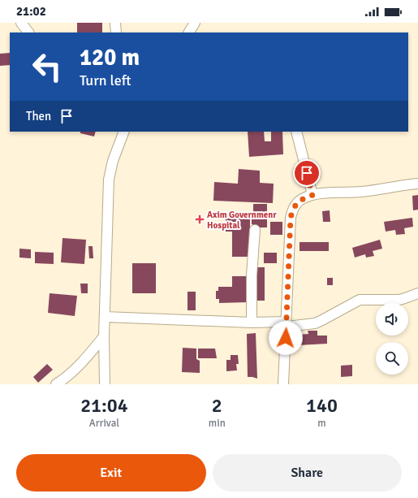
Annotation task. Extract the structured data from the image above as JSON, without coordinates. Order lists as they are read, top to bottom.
{
  "places": {
    "health": ["Axim Governmenr Hospital"]
  },
  "page": {
    "status": "21:02",
    "turn": ["120 m", "Turn left"],
    "then": "Then",
    "eta": [
      "21:04",
      "Arrival",
      "2",
      "min",
      "140",
      "m"
    ],
    "buttons": ["Exit", "Share"]
  }
}
